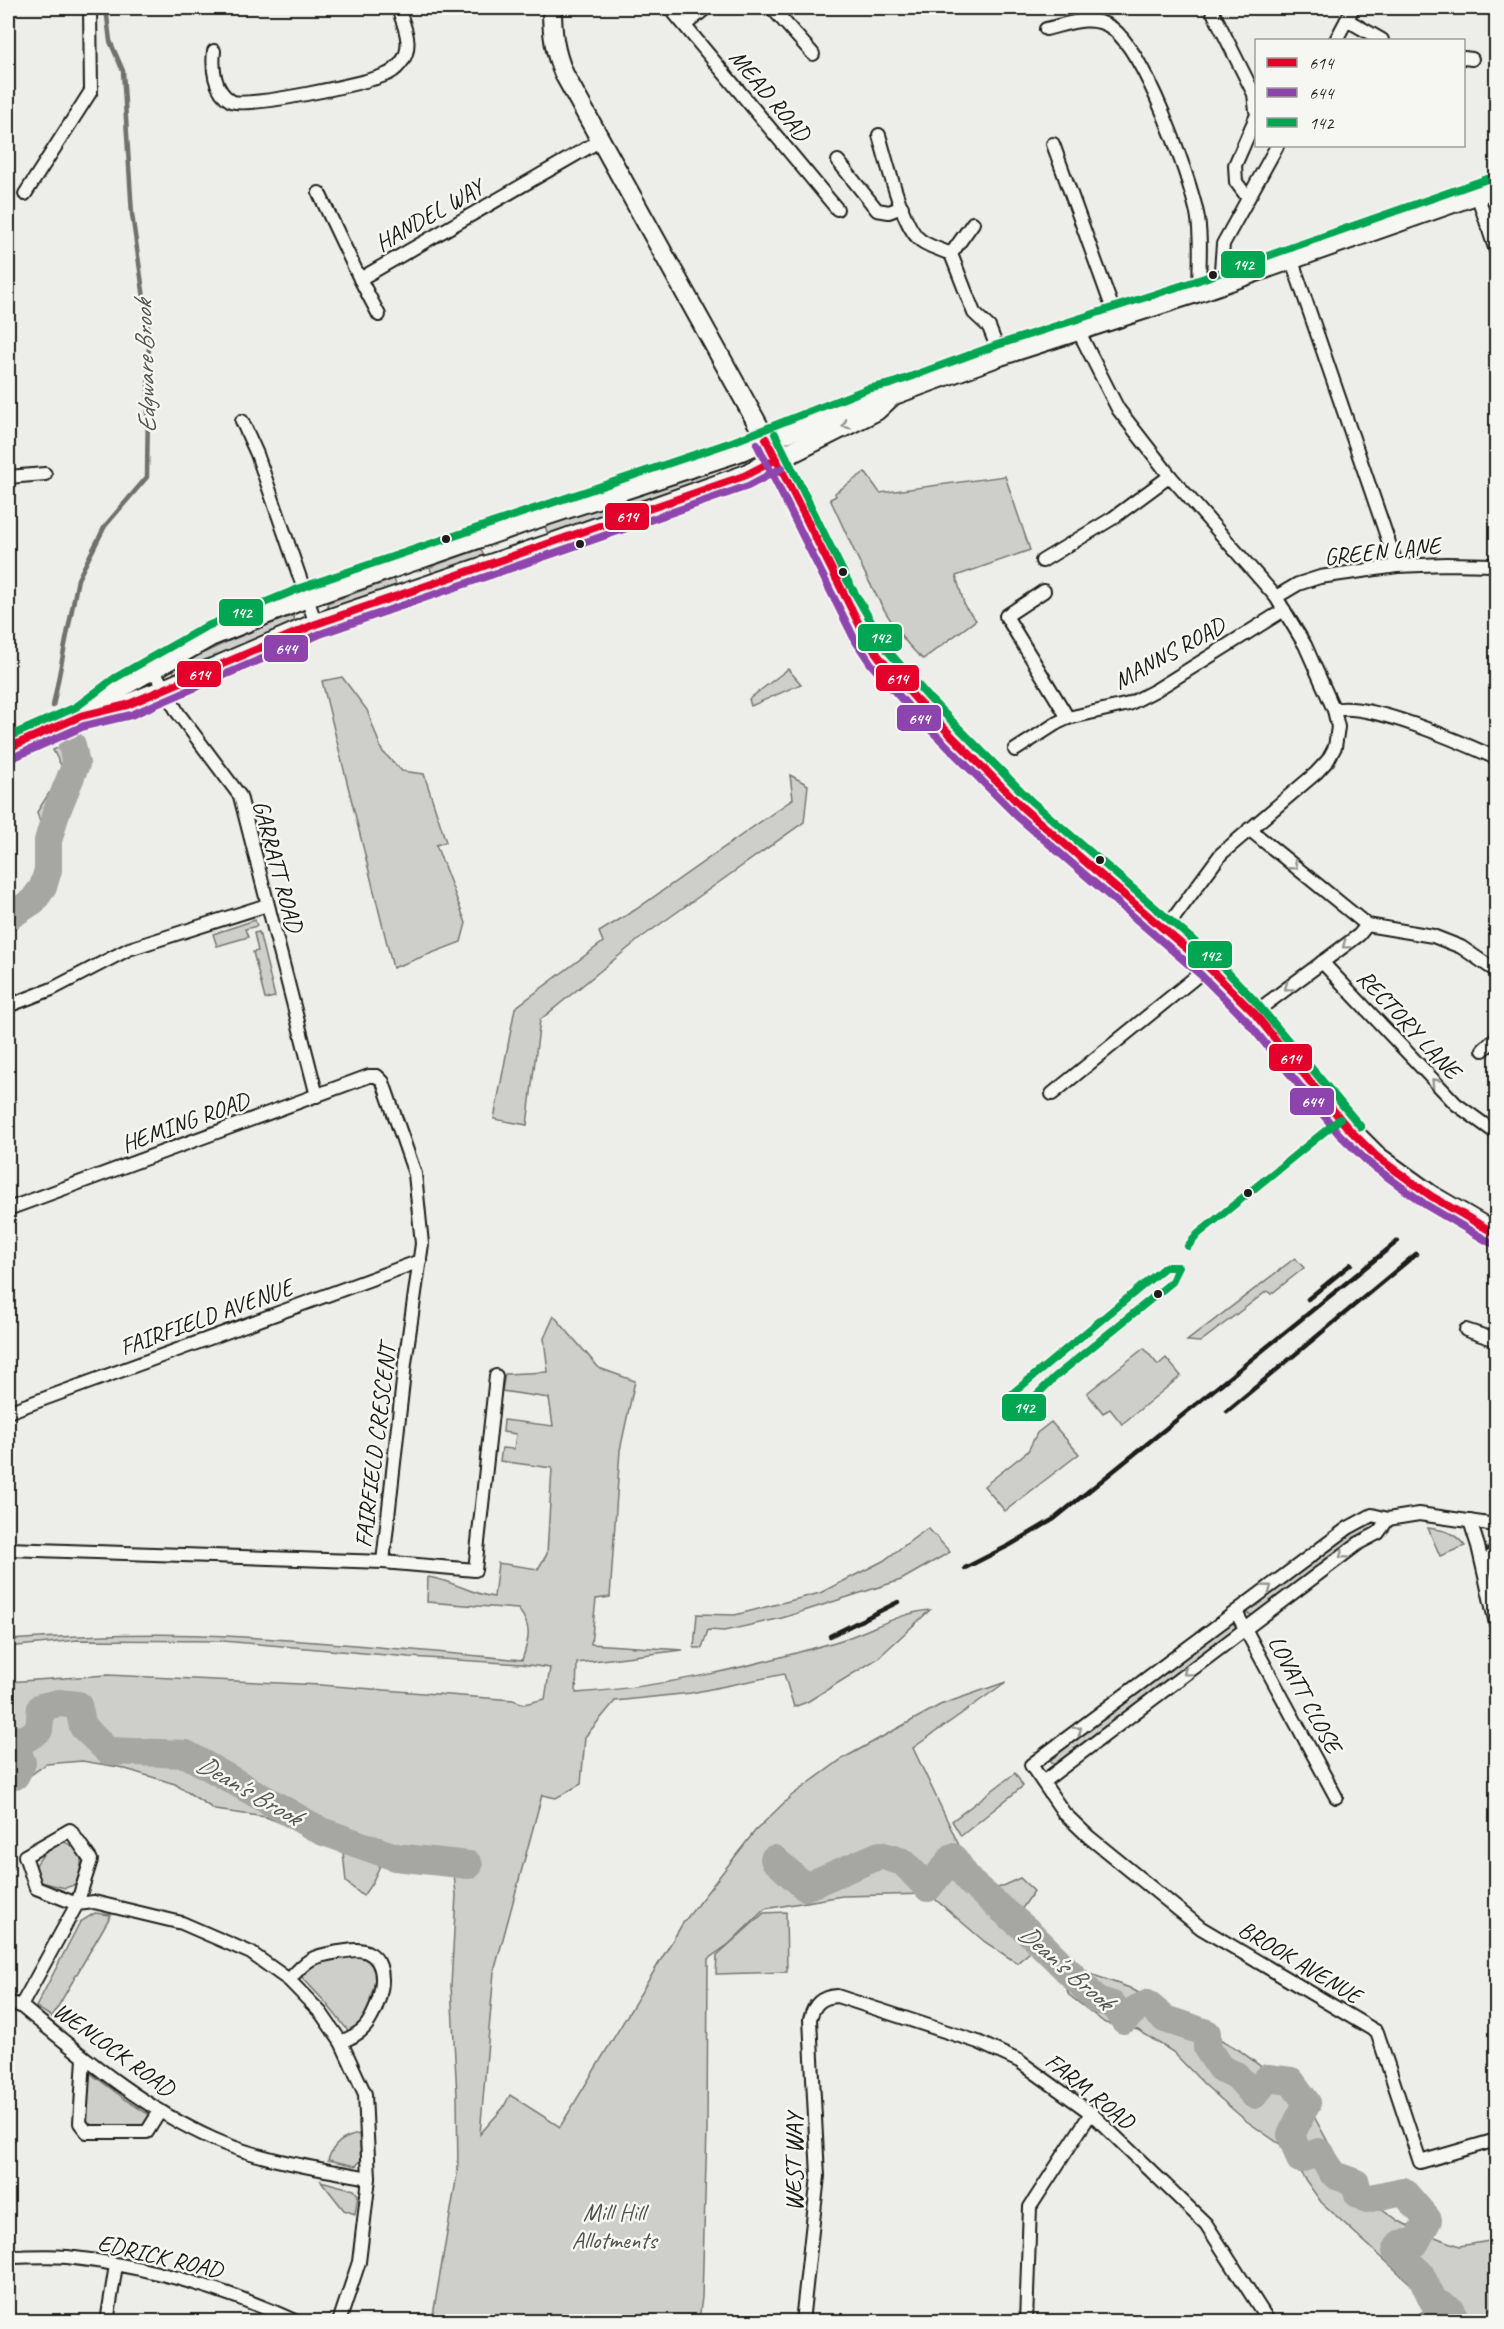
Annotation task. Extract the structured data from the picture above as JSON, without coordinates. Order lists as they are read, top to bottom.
{
  "streets": {
    "street": [
      "MEAD ROAD",
      "HANDEL WAY",
      "GREEN LANE",
      "MANNS ROAD",
      "GARRATT ROAD",
      "RECTORY LANE",
      "HEMING ROAD",
      "FAIRFIELD AVENUE",
      "FAIRFIELD CRESCENT",
      "LOVATT CLOSE",
      "BROOK AVENUE",
      "WENLOCK ROAD",
      "FARM ROAD",
      "WEST WAY",
      "EDRICK ROAD"
    ]
  },
  "crossings": [
    ["GARRATT ROAD", "HEMING ROAD"],
    ["HEMING ROAD", "FAIRFIELD CRESCENT"],
    ["FAIRFIELD AVENUE", "FAIRFIELD CRESCENT"],
    ["LOVATT CLOSE", "BROOK AVENUE"],
    ["FARM ROAD", "WEST WAY"]
  ],
  "water": ["Edgware Brook", "Dean's Brook"],
  "parks": ["Mill Hill Allotments"],
  "lines": ["transit line 142", "transit line 614", "transit line 644"],
  "legend": ["614", "644", "142"]
}
